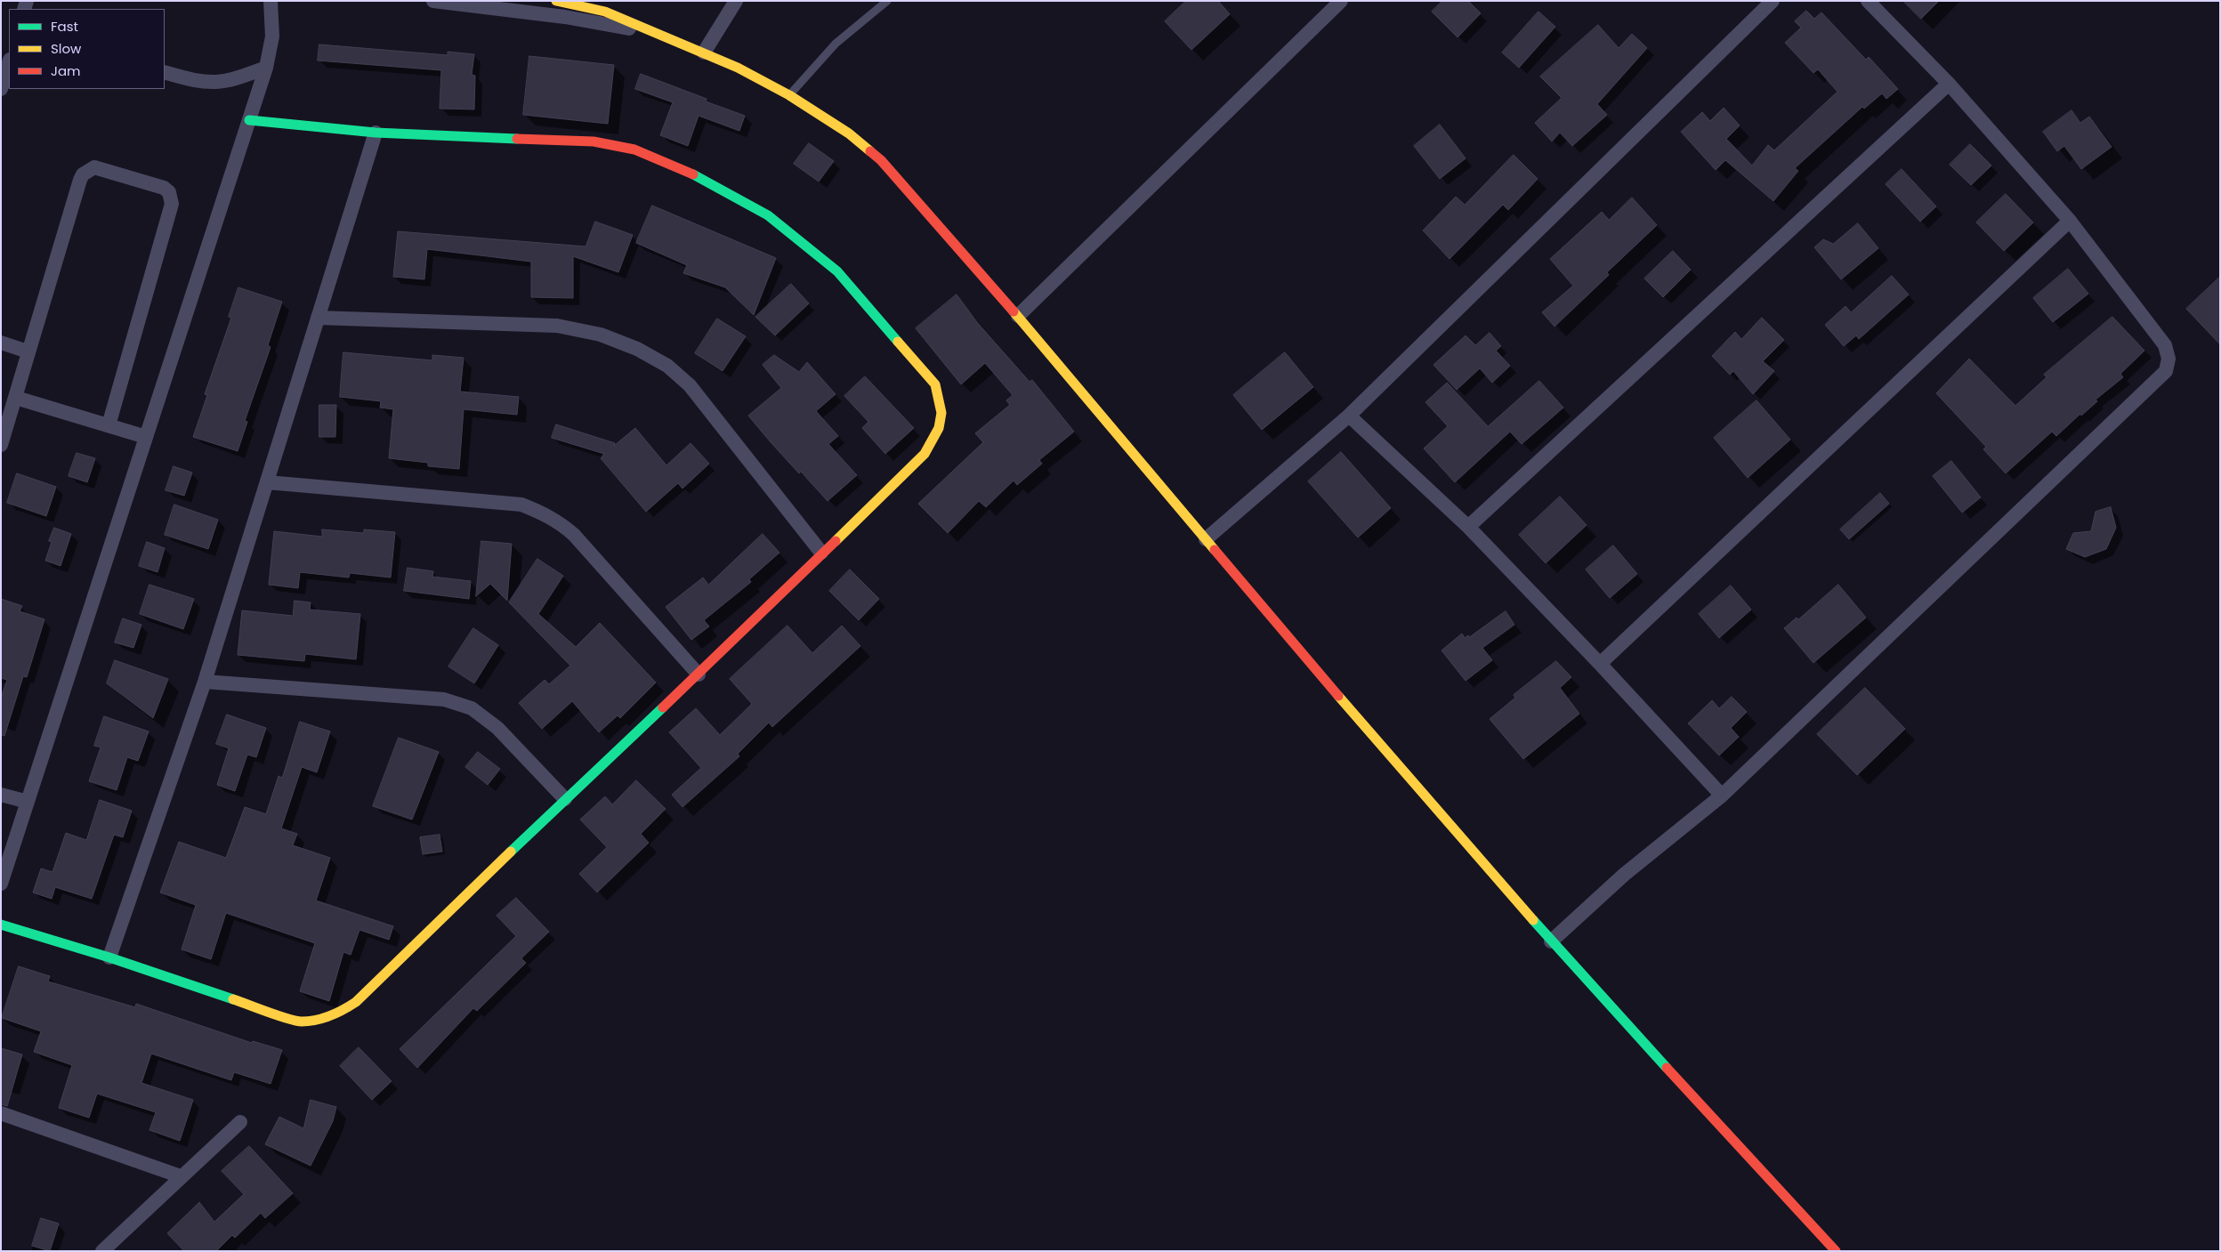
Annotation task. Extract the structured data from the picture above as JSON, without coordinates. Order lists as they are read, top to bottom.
{
  "legend": ["Fast", "Slow", "Jam"]
}
